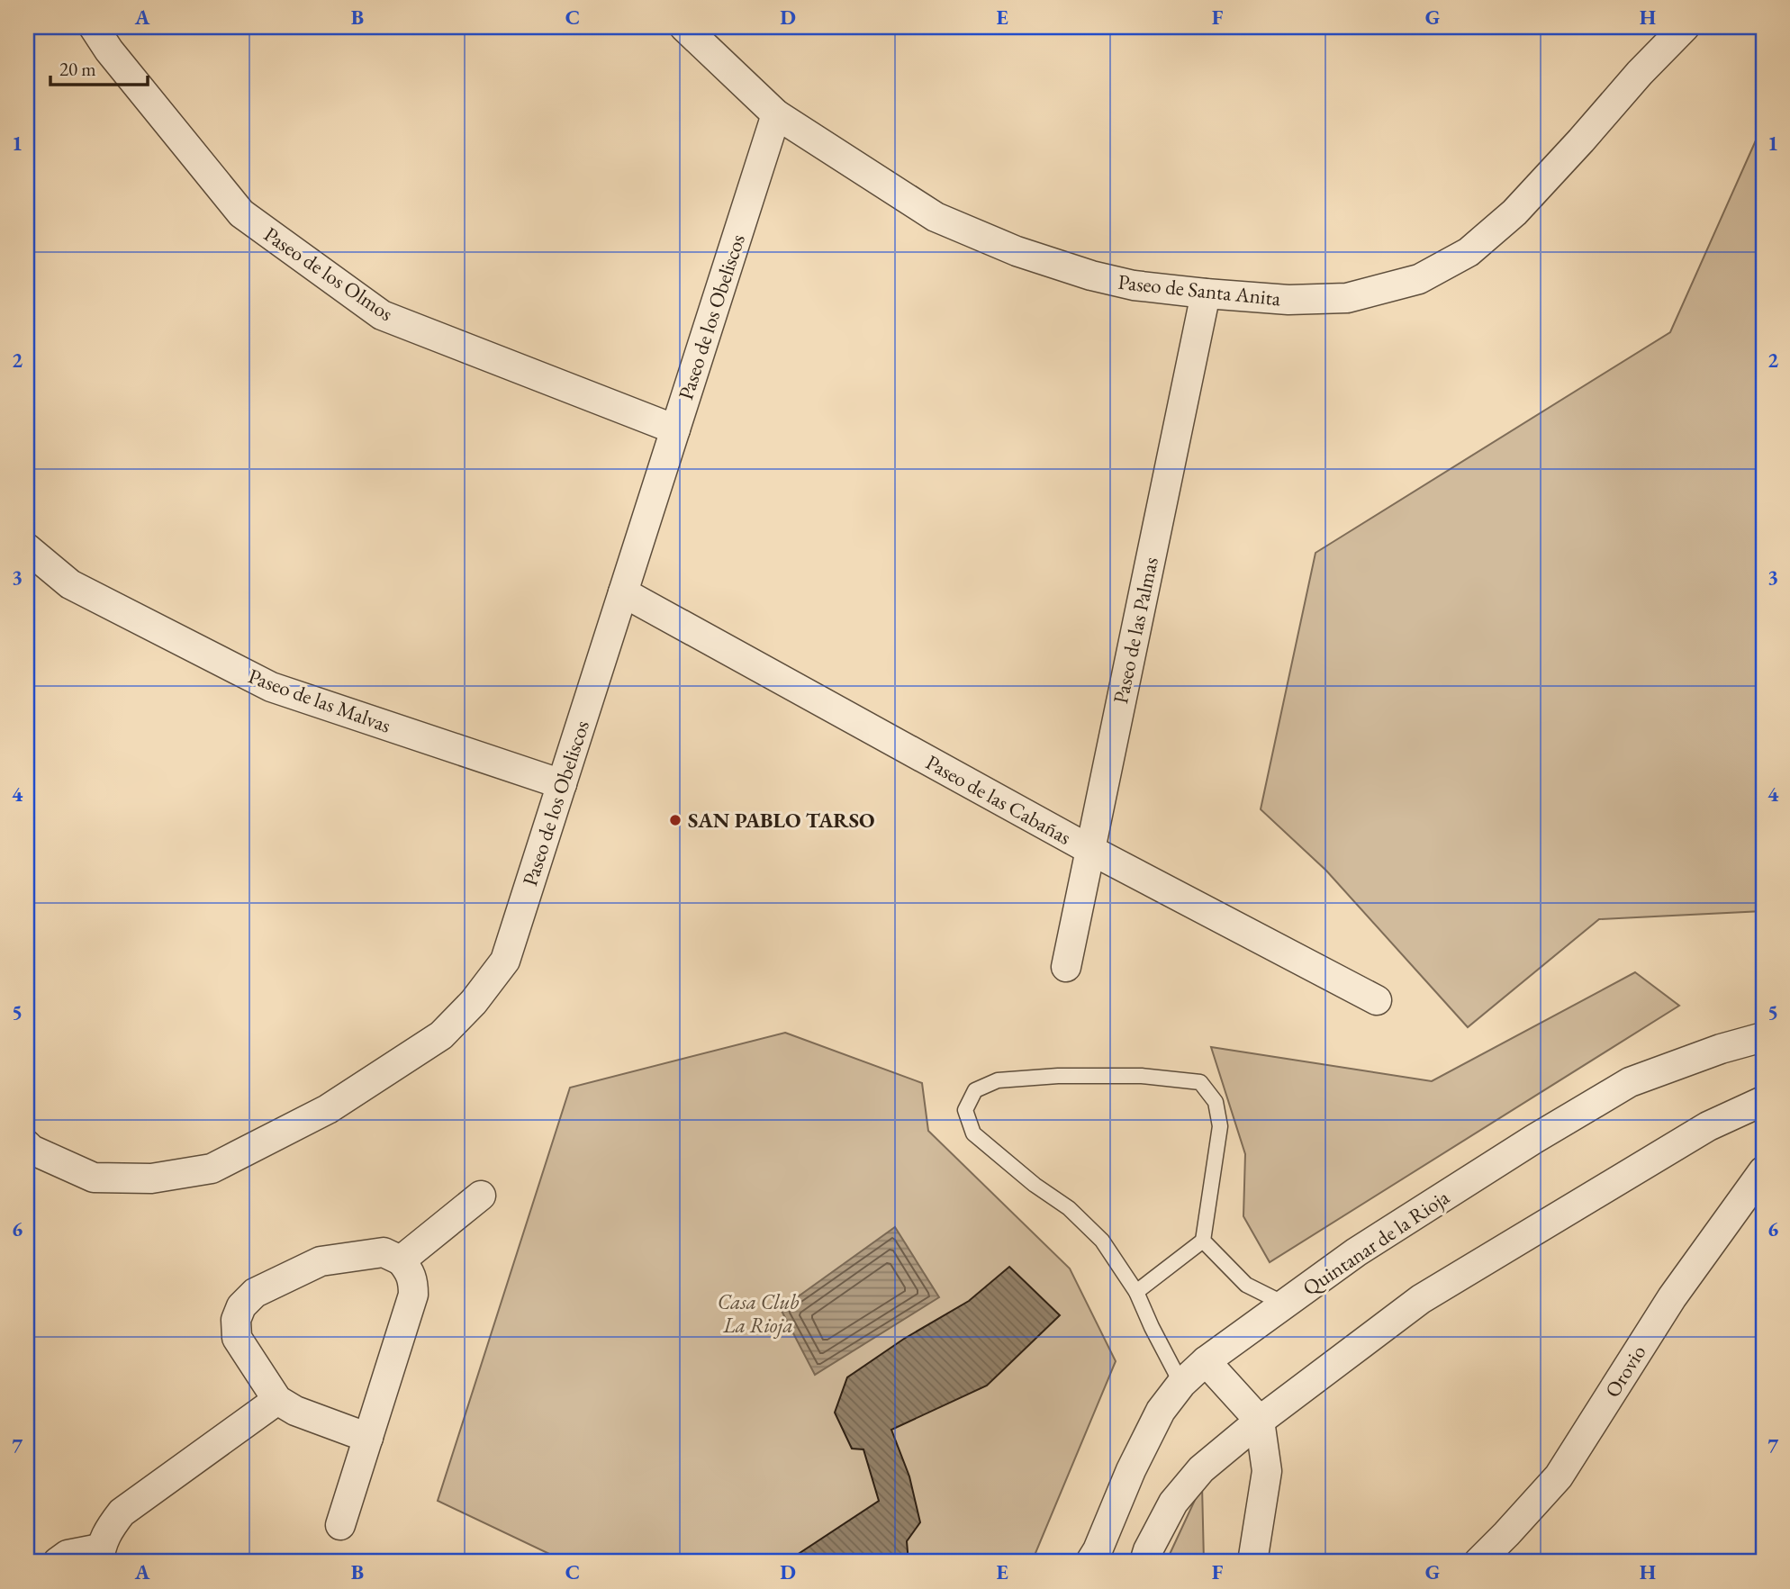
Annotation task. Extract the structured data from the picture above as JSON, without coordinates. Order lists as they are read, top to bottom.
{
  "streets": {
    "street": [
      "Paseo de los Olmos",
      "Paseo de Santa Anita",
      "Paseo de los Obeliscos",
      "Paseo de las Palmas",
      "Paseo de las Malvas",
      "Paseo de las Cabañas",
      "Quintanar de la Rioja",
      "Orovio"
    ]
  },
  "crossings": [
    ["Paseo de los Olmos", "Paseo de los Obeliscos"],
    ["Paseo de Santa Anita", "Paseo de los Obeliscos"],
    ["Paseo de Santa Anita", "Paseo de las Palmas"],
    ["Paseo de los Obeliscos", "Paseo de las Malvas"],
    ["Paseo de los Obeliscos", "Paseo de las Cabañas"],
    ["Paseo de las Palmas", "Paseo de las Cabañas"]
  ],
  "parks": ["Casa Club La Rioja"],
  "places": ["SAN PABLO TARSO"],
  "scale_bar": "20 m",
  "grid": {
    "columns": [
      "A",
      "B",
      "C",
      "D",
      "E",
      "F",
      "G",
      "H"
    ],
    "rows": [
      "1",
      "2",
      "3",
      "4",
      "5",
      "6",
      "7"
    ]
  }
}
